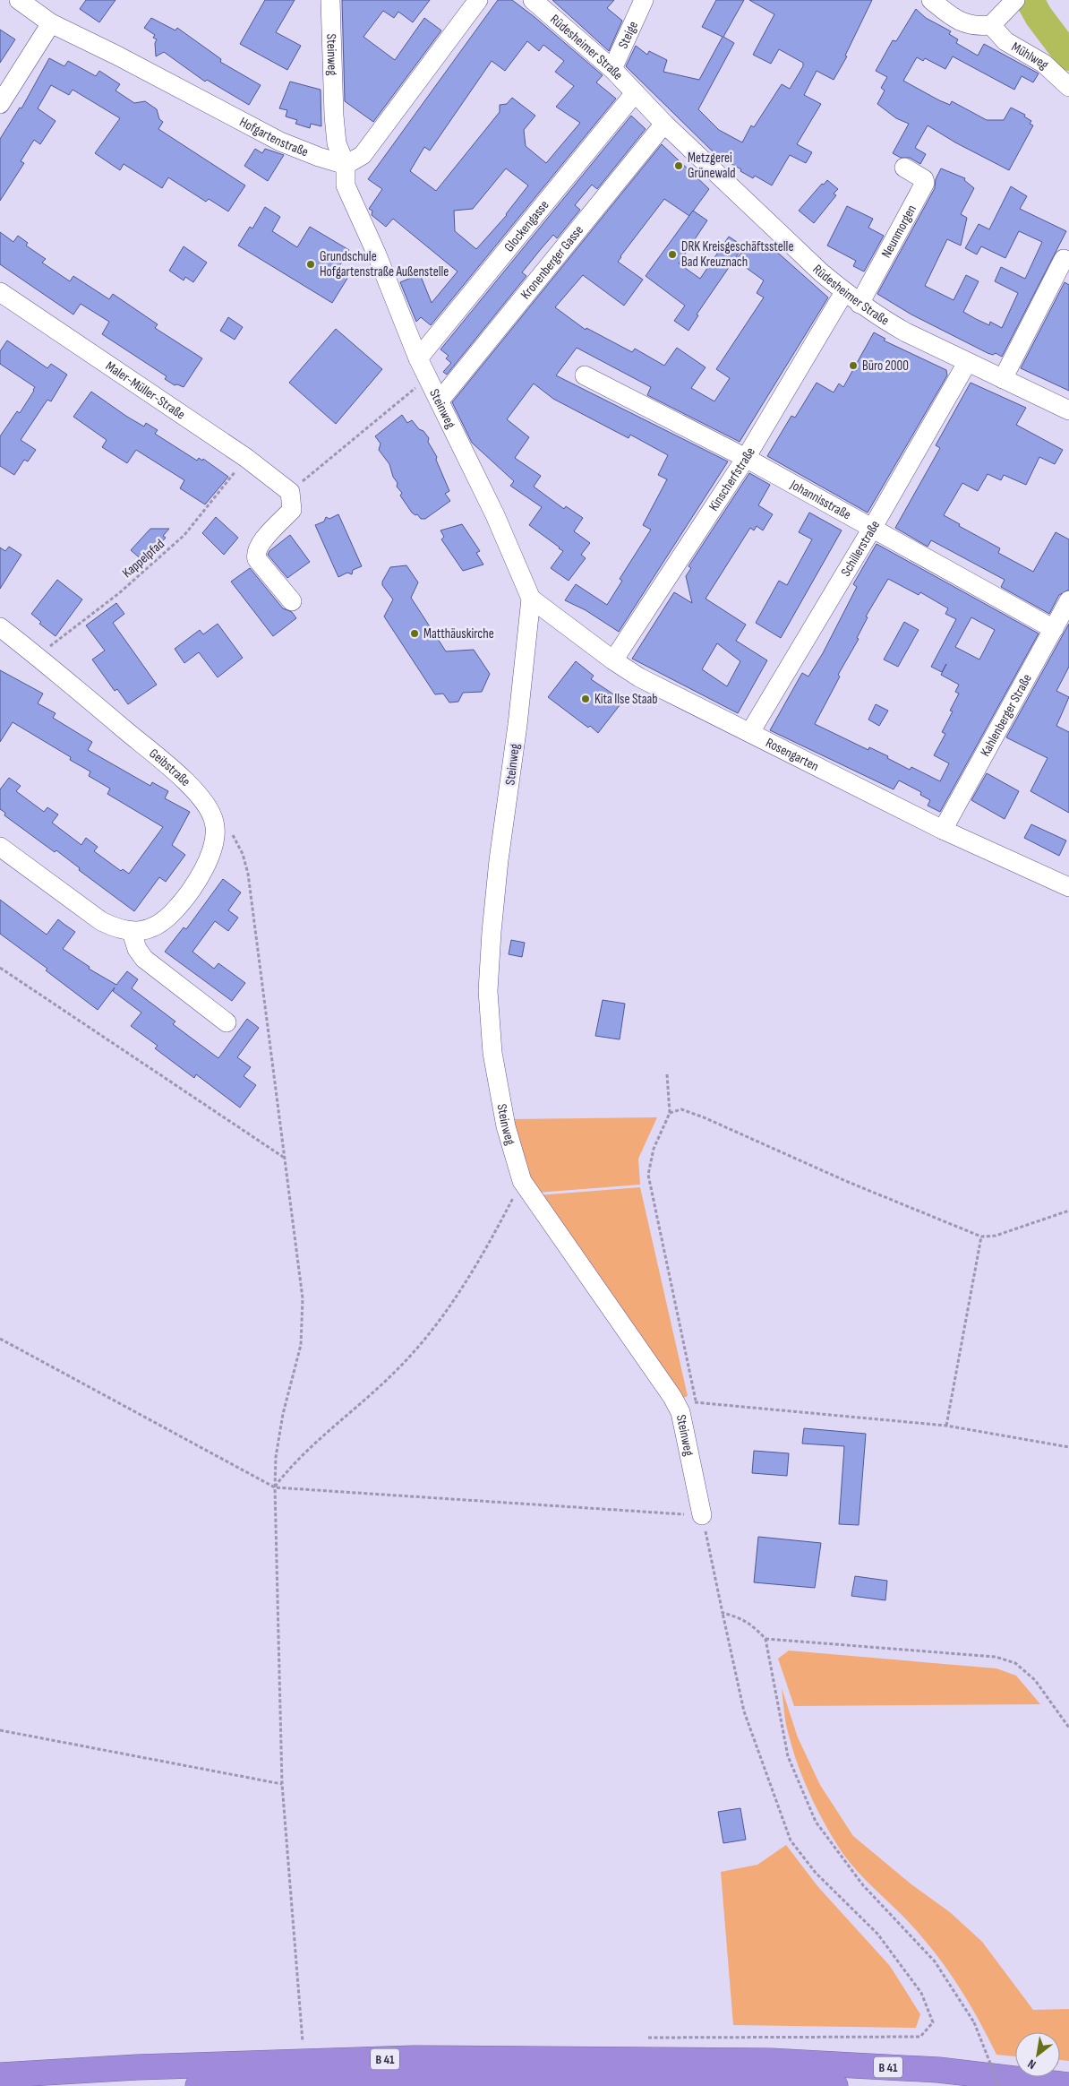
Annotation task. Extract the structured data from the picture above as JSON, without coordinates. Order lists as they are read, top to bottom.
{
  "streets": {
    "highway": ["B 41"],
    "street": [
      "Steige",
      "Rüdesheimer Straße",
      "Steinweg",
      "Mühlweg",
      "Hofgartenstraße",
      "Glockengasse",
      "Neunmorgen",
      "Kronenberger Gasse",
      "Maler-Müller-Straße",
      "Kinscherfstraße",
      "Johannisstraße",
      "Schillerstraße",
      "Kahlenberger Straße",
      "Rosengarten",
      "Geibstraße"
    ],
    "path": ["Kappelpfad"]
  },
  "crossings": [
    ["Steige", "Rüdesheimer Straße"],
    ["Rüdesheimer Straße", "Glockengasse"],
    ["Rüdesheimer Straße", "Neunmorgen"],
    ["Rüdesheimer Straße", "Kronenberger Gasse"],
    ["Rüdesheimer Straße", "Kinscherfstraße"],
    ["Rüdesheimer Straße", "Schillerstraße"],
    ["Steinweg", "Hofgartenstraße"],
    ["Steinweg", "Glockengasse"],
    ["Steinweg", "Kronenberger Gasse"],
    ["Steinweg", "Rosengarten"],
    ["Maler-Müller-Straße", "Kappelpfad"],
    ["Kinscherfstraße", "Johannisstraße"],
    ["Kinscherfstraße", "Rosengarten"],
    ["Johannisstraße", "Schillerstraße"],
    ["Johannisstraße", "Kahlenberger Straße"],
    ["Schillerstraße", "Rosengarten"],
    ["Kappelpfad", "Geibstraße"],
    ["Kahlenberger Straße", "Rosengarten"]
  ],
  "places": [
    "Metzgerei Grünewald",
    "DRK Kreisgeschäftsstelle Bad Kreuznach",
    "Grundschule Hofgartenstraße Außenstelle",
    "Büro 2000",
    "Matthäuskirche",
    "Kita Ilse Staab"
  ],
  "north": "bottom left"
}
